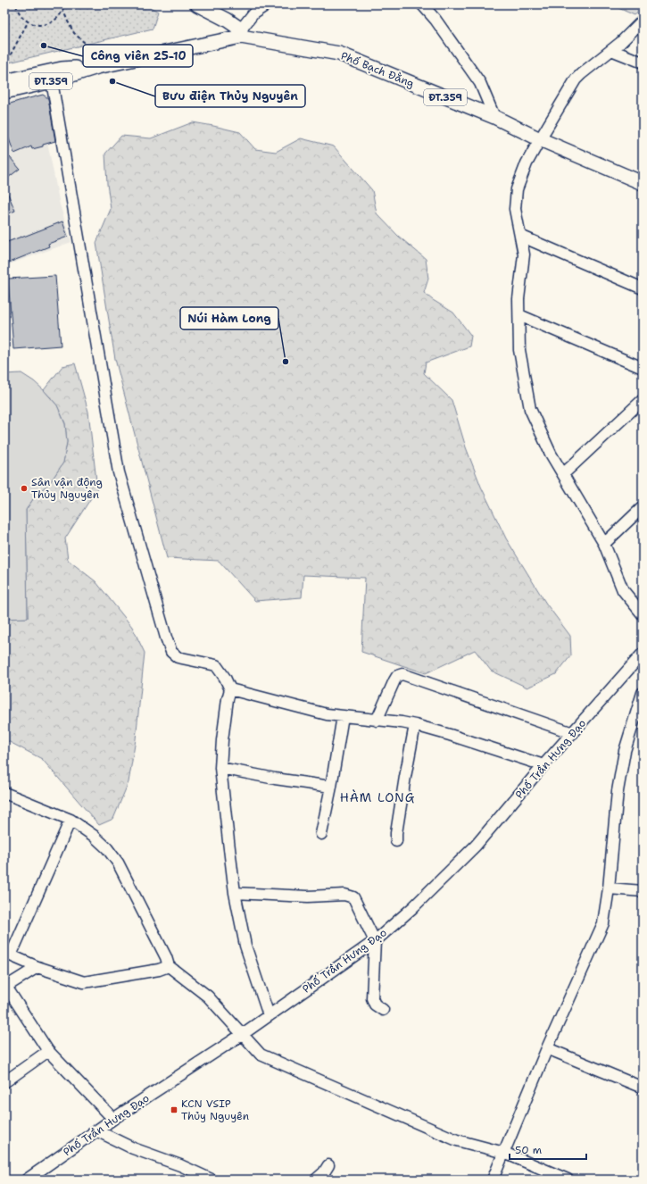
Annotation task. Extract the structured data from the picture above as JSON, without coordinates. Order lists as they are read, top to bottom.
{
  "streets": {
    "main road": ["Phố Bạch Đằng", "ĐT.359"],
    "street": ["Phố Trần Hưng Đạo"]
  },
  "districts": ["HÀM LONG"],
  "places": {
    "other": [
      "Công viên 25-10",
      "Bưu điện Thủy Nguyên",
      "Núi Hàm Long",
      "Sân vận động Thủy Nguyên"
    ],
    "transit": ["KCN VSIP Thủy Nguyên"]
  },
  "scale_bar": "50 m"
}
